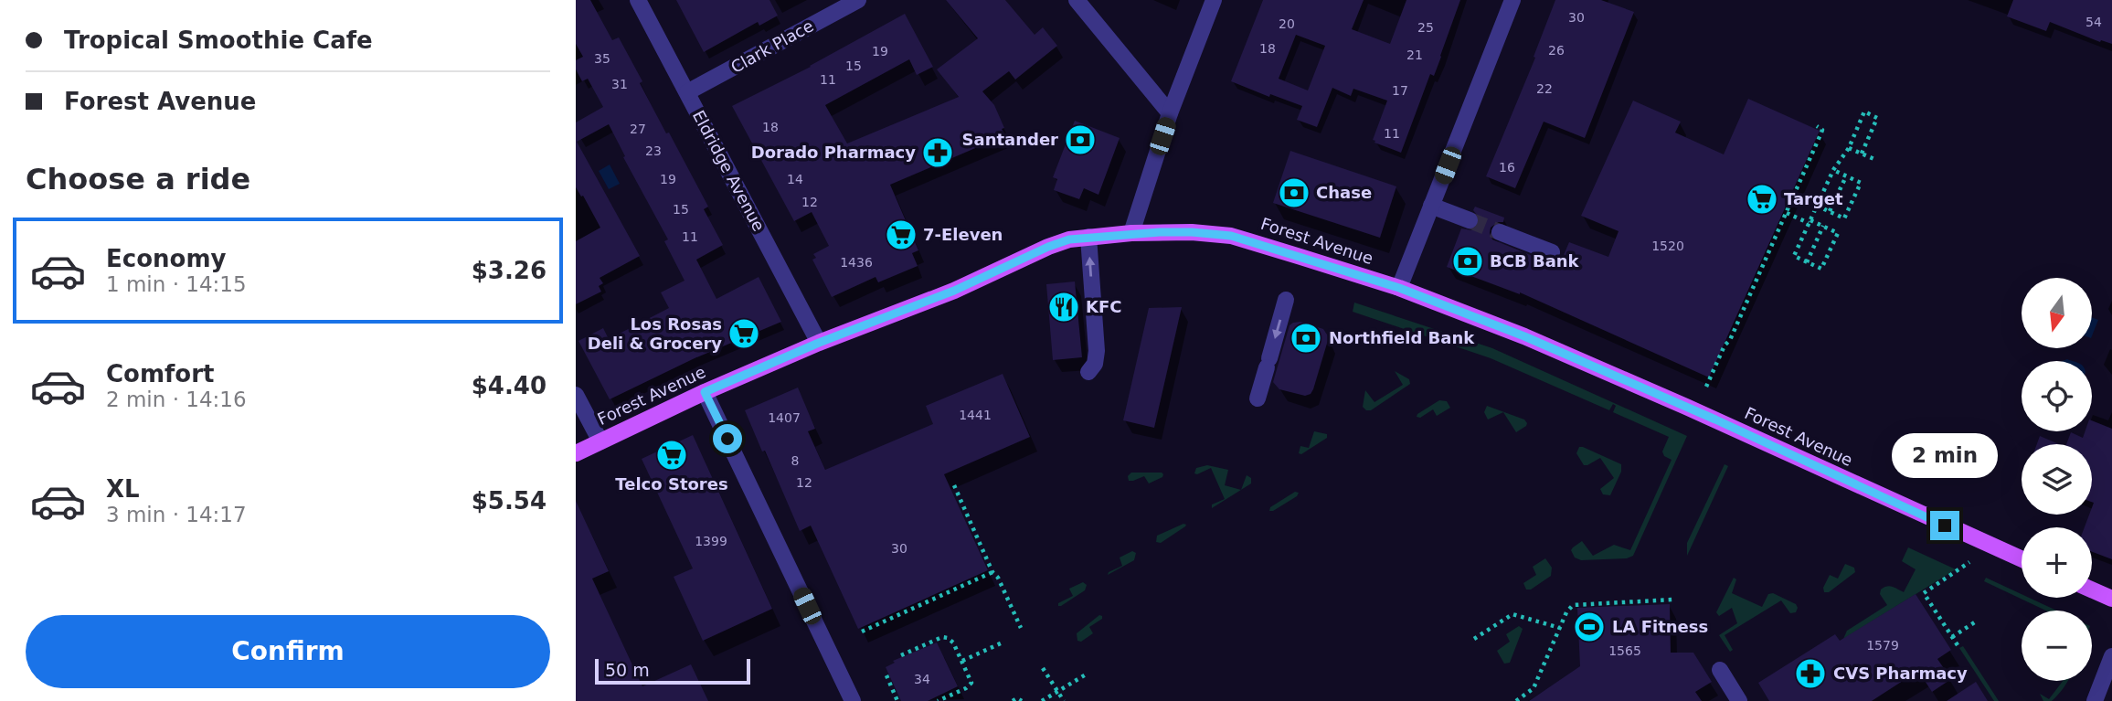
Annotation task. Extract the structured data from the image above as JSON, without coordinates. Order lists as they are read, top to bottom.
{
  "streets": {
    "main road": ["Forest Avenue"],
    "street": ["Clark Place", "Eldridge Avenue"]
  },
  "crossings": [
    ["Clark Place", "Eldridge Avenue"],
    ["Eldridge Avenue", "Forest Avenue"]
  ],
  "places": {
    "bank": [
      "Santander",
      "Chase",
      "BCB Bank",
      "Northfield Bank"
    ],
    "pharmacy": ["Dorado Pharmacy", "CVS Pharmacy"],
    "supermarket": [
      "Target",
      "7-Eleven",
      "Los Rosas Deli & Grocery",
      "Telco Stores"
    ],
    "restaurant": ["KFC"],
    "sports": ["LA Fitness"]
  },
  "house_numbers": [
    "30",
    "54",
    "20",
    "25",
    "18",
    "26",
    "19",
    "21",
    "35",
    "15",
    "11",
    "31",
    "22",
    "17",
    "18",
    "27",
    "11",
    "23",
    "16",
    "19",
    "14",
    "12",
    "15",
    "11",
    "1520",
    "1436",
    "1441",
    "1407",
    "8",
    "12",
    "1399",
    "30",
    "1579",
    "1565",
    "34"
  ],
  "scale_bar": "50 m",
  "north": "bottom",
  "page": {
    "banner": ["Tropical Smoothie Cafe", "Forest Avenue"],
    "heading": "Choose a ride",
    "list": [
      {
        "name": "Economy",
        "note": "1 min · 14:15",
        "value": "$3.26"
      },
      {
        "name": "Comfort",
        "note": "2 min · 14:16",
        "value": "$4.40"
      },
      {
        "name": "XL",
        "note": "3 min · 14:17",
        "value": "$5.54"
      }
    ],
    "map_buttons": ["+", "−"],
    "bubble": "2 min",
    "buttons": "Confirm",
    "scale": "50 m"
  }
}
